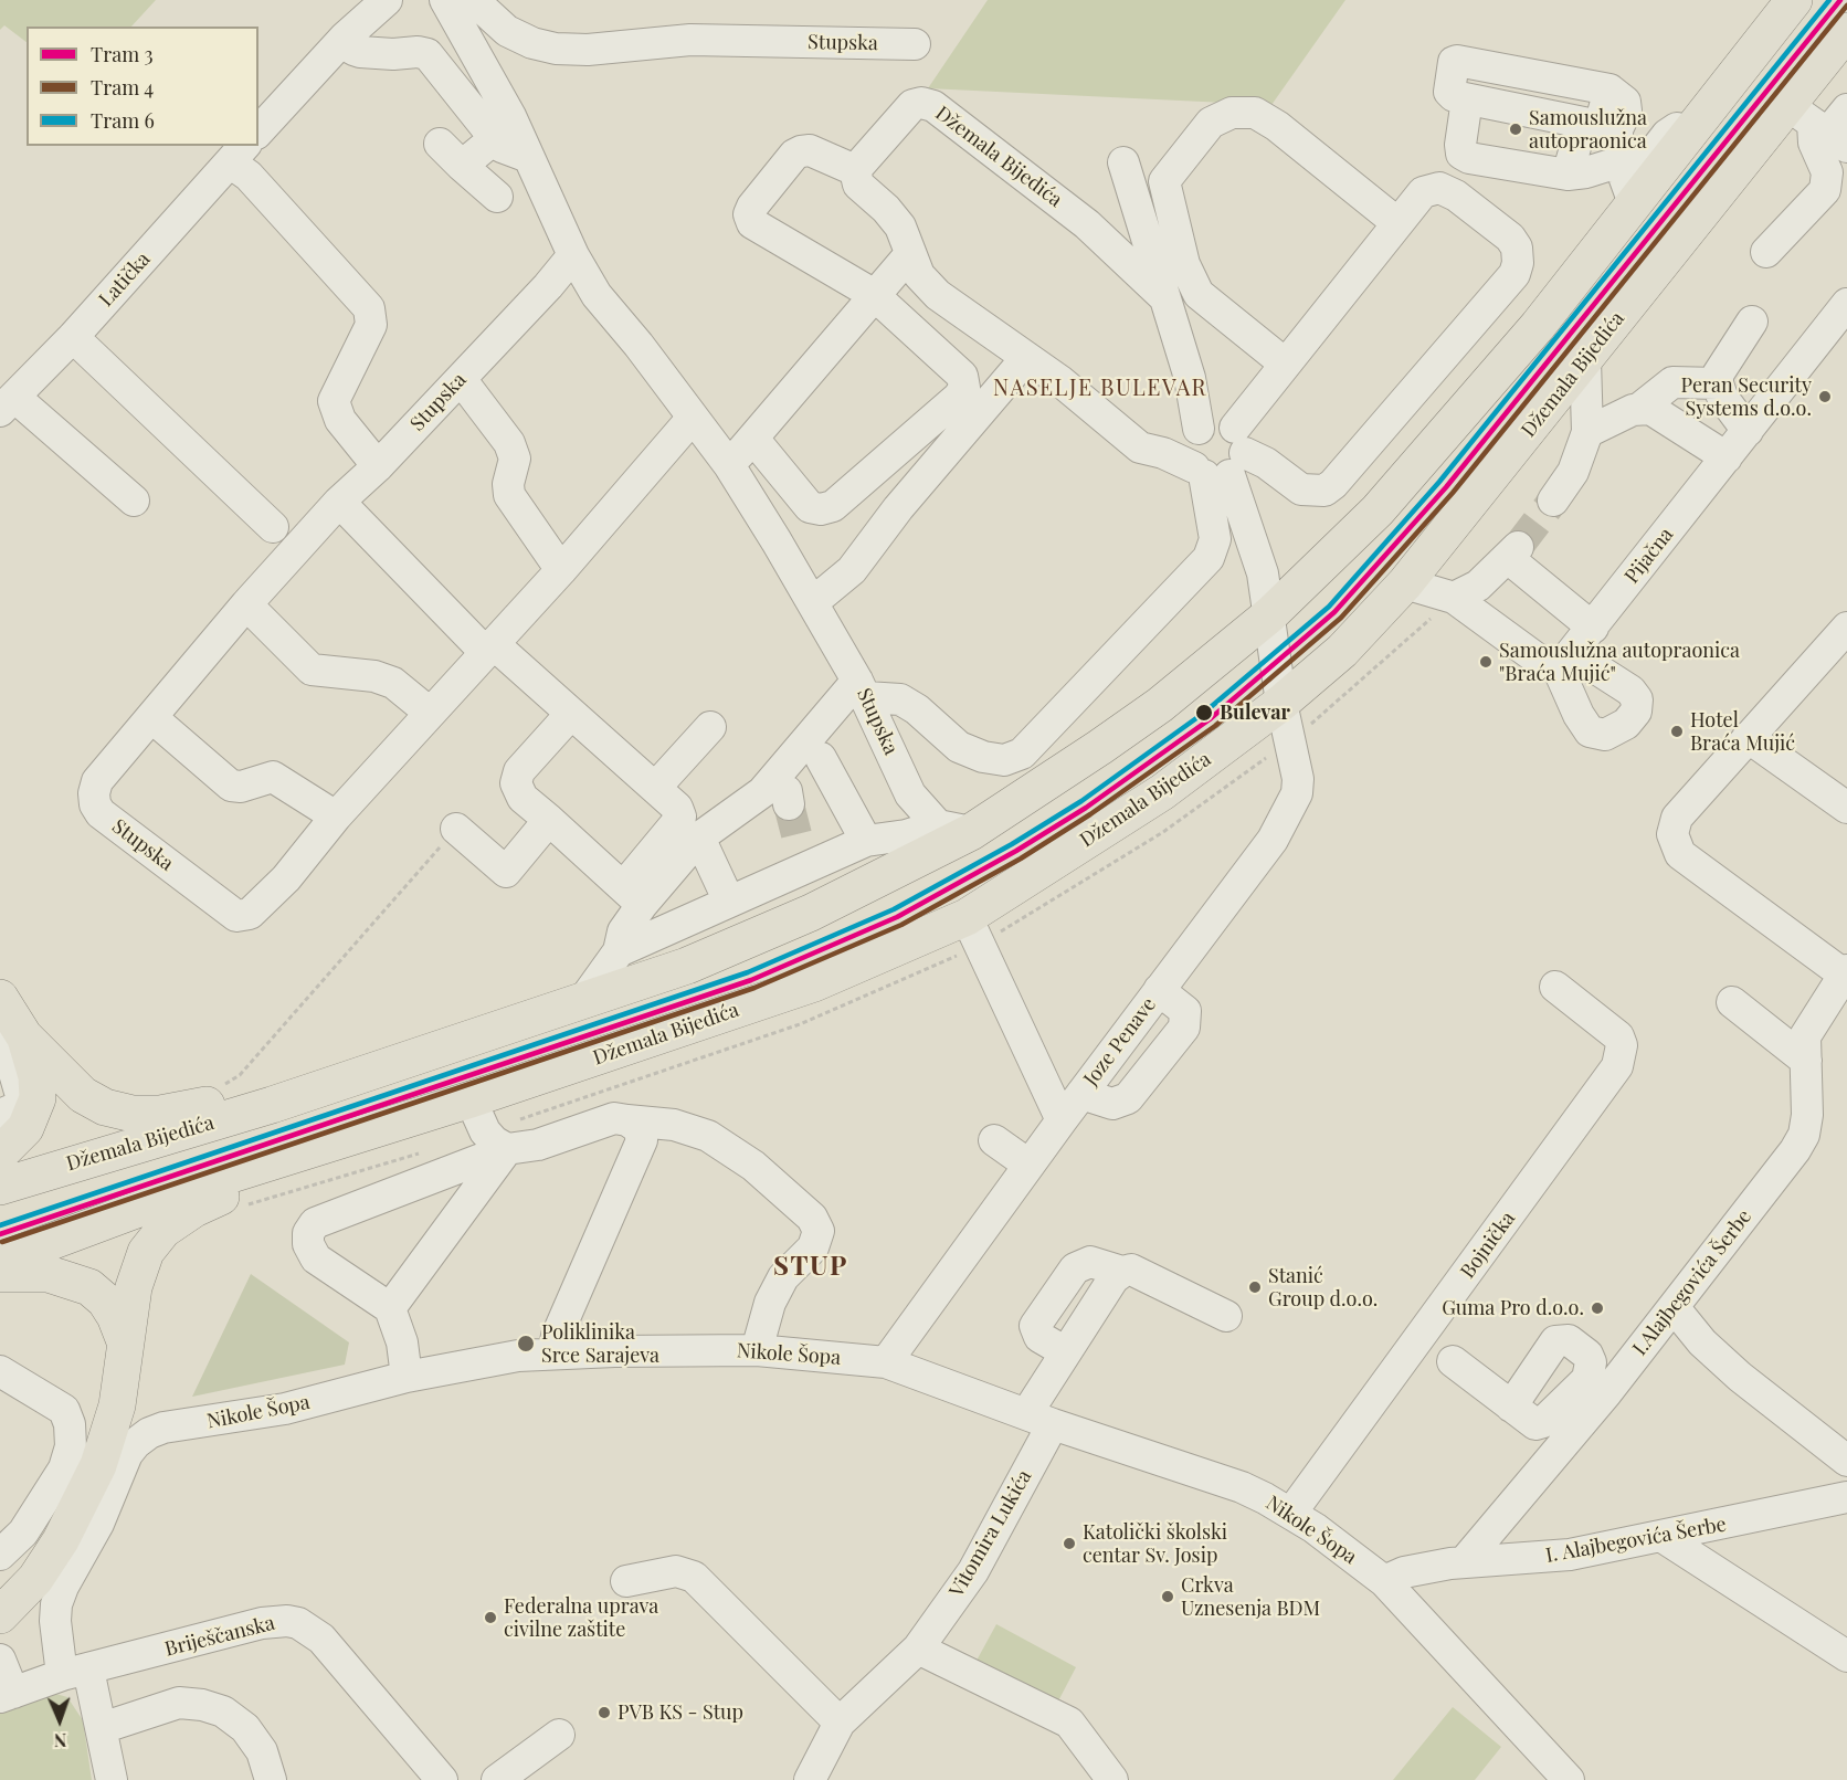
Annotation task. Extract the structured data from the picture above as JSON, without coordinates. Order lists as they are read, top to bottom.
{
  "streets": {
    "main road": ["Džemala Bijedića"],
    "street": [
      "Stupska",
      "Latička",
      "Pijačna",
      "Joze Penave",
      "Bojnička",
      "I.Alajbegovića Šerbe",
      "Nikole Šopa",
      "Vitomira Lukića",
      "I. Alajbegovića Šerbe",
      "Briješčanska"
    ]
  },
  "crossings": [
    ["Stupska", "Džemala Bijedića"],
    ["Džemala Bijedića", "Pijačna"],
    ["Džemala Bijedića", "Joze Penave"],
    ["Joze Penave", "Nikole Šopa"],
    ["Bojnička", "Nikole Šopa"],
    ["I.Alajbegovića Šerbe", "I. Alajbegovića Šerbe"],
    ["Nikole Šopa", "Vitomira Lukića"],
    ["Nikole Šopa", "I. Alajbegovića Šerbe"],
    ["Nikole Šopa", "Briješčanska"]
  ],
  "districts": ["NASELJE BULEVAR", "STUP"],
  "places": [
    "Samouslužna autopraonica",
    "Peran Security Systems d.o.o.",
    "Samouslužna autopraonica \"Braća Mujić\"",
    "Bulevar",
    "Hotel Braća Mujić",
    "Stanić Group d.o.o.",
    "Guma Pro d.o.o.",
    "Poliklinika Srce Sarajeva",
    "Katolički školski centar Sv. Josip",
    "Crkva Uznesenja BDM",
    "Federalna uprava civilne zaštite",
    "PVB KS - Stup"
  ],
  "lines": ["tram line 3", "tram line 6", "tram line 4"],
  "legend": ["Tram 3", "Tram 4", "Tram 6"],
  "north": "bottom"
}
